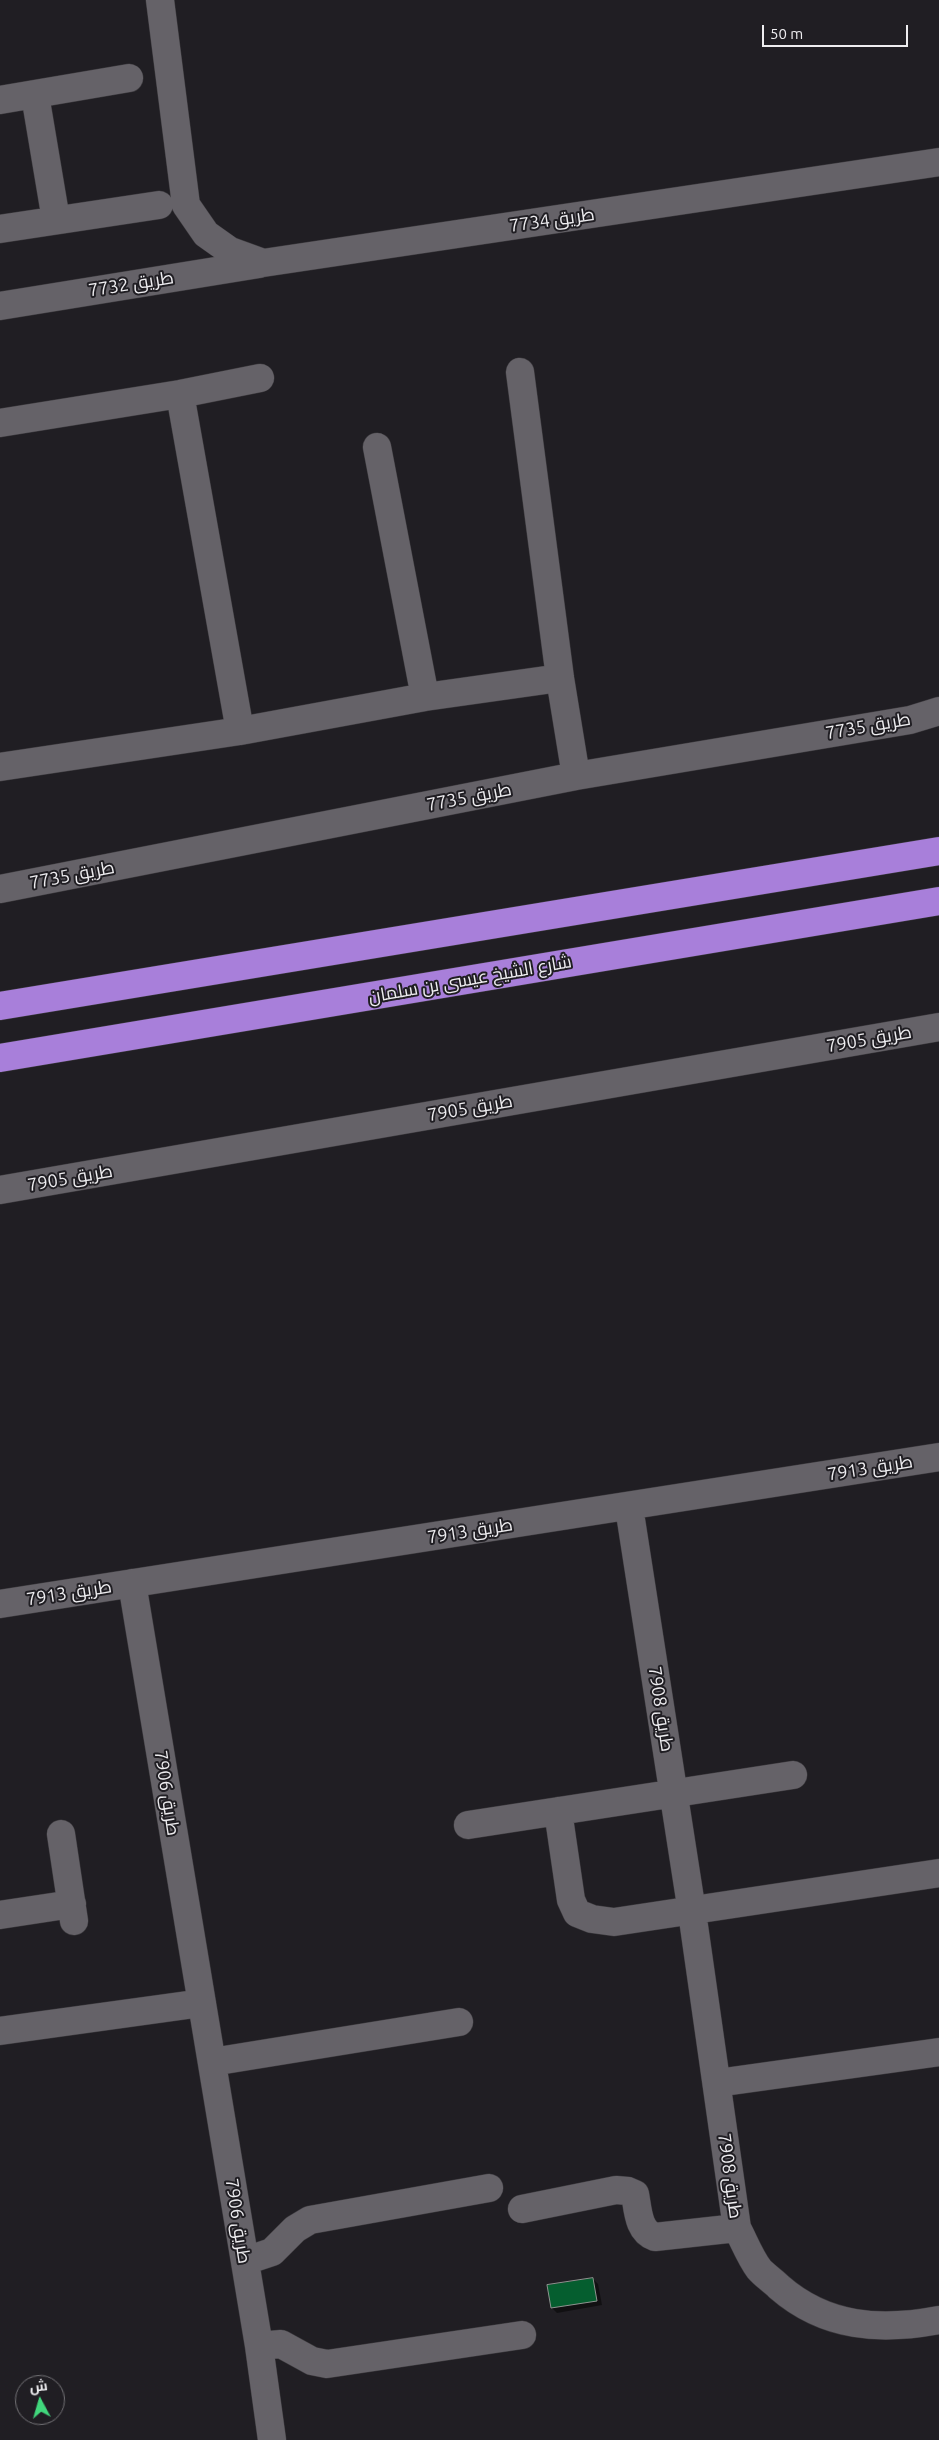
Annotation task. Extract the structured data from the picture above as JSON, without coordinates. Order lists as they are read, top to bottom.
{
  "streets": {
    "highway": ["شارع الشيخ عيسى بن سلمان"],
    "street": [
      "طريق 7734",
      "طريق 7732",
      "طريق 7735",
      "طريق 7905",
      "طريق 7913",
      "طريق 7908",
      "طريق 7906"
    ]
  },
  "crossings": [
    ["طريق 7734", "طريق 7732"],
    ["طريق 7913", "طريق 7908"],
    ["طريق 7913", "طريق 7906"]
  ],
  "scale_bar": "50 m",
  "north": "top"
}
